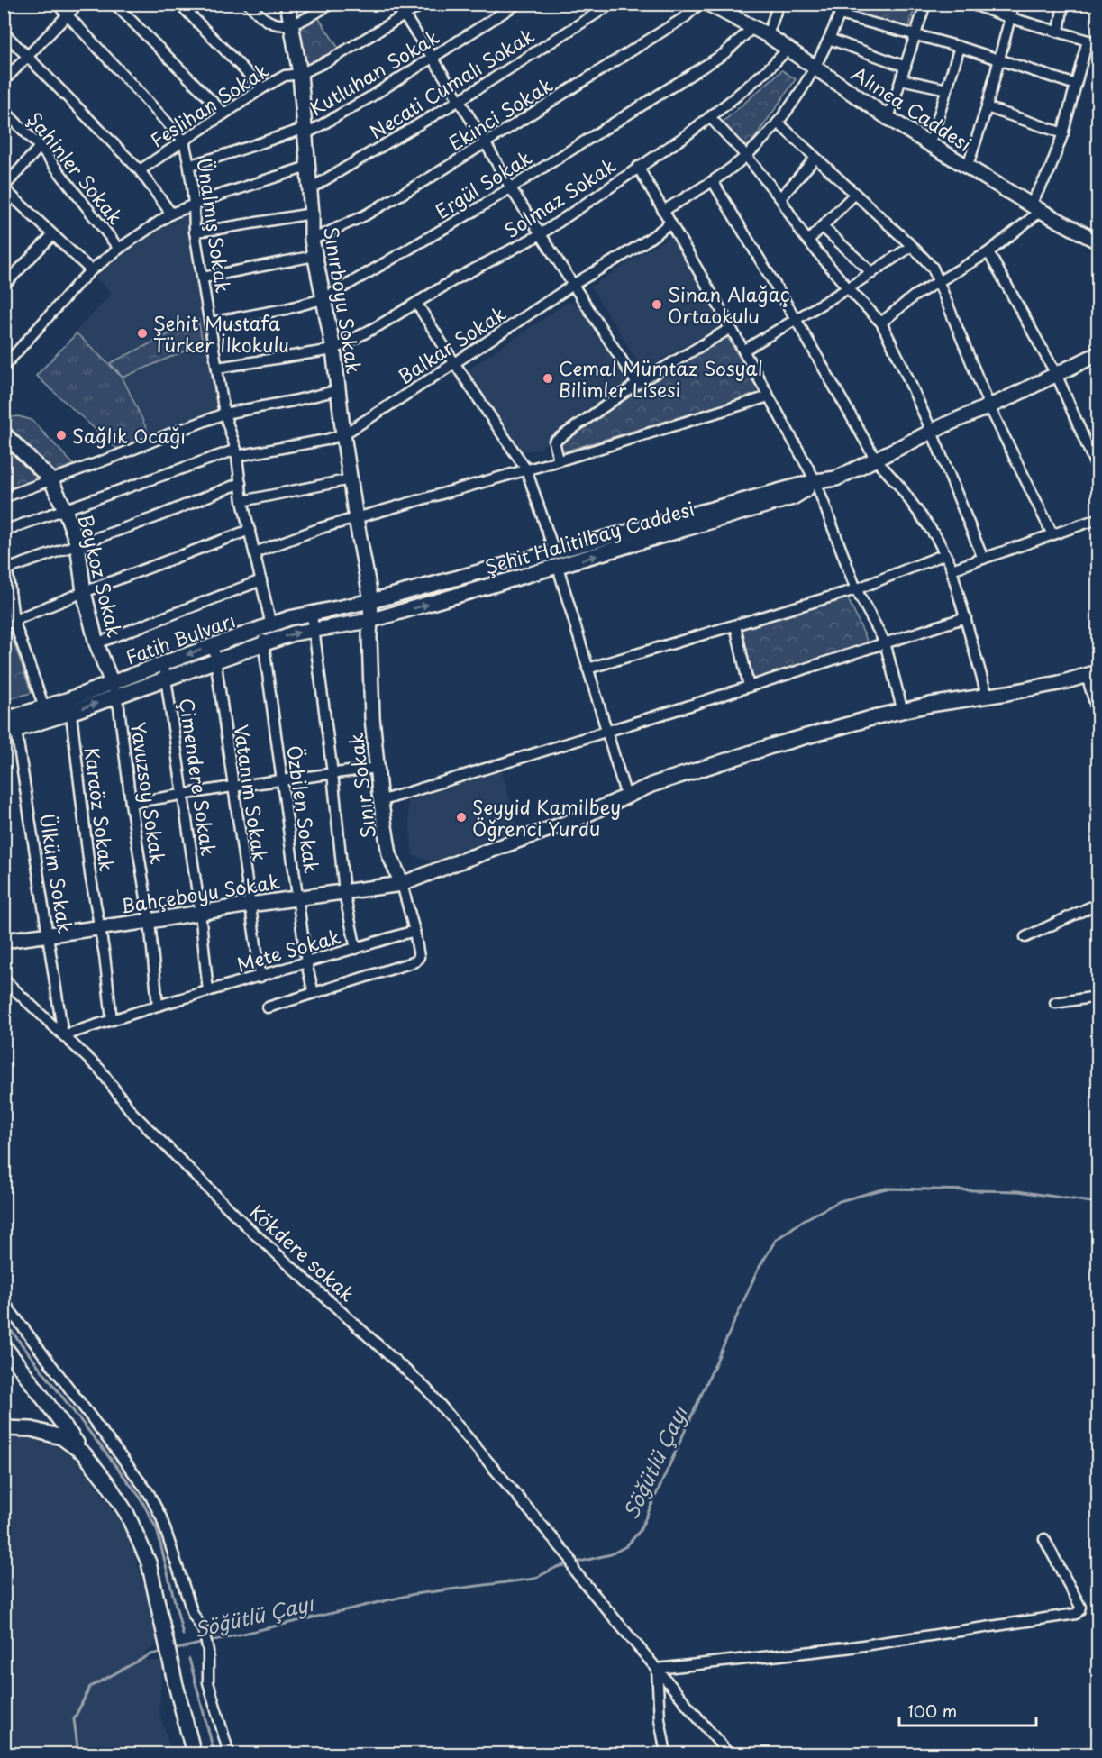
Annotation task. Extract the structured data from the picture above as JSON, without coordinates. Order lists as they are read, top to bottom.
{
  "streets": {
    "street": [
      "Kutluhan Sokak",
      "Necati Cumalı Sokak",
      "Feslihan Sokak",
      "Alınca Caddesi",
      "Ekinci Sokak",
      "Şahinler Sokak",
      "Ergül Sokak",
      "Solmaz Sokak",
      "Ünalmış Sokak",
      "Sınırboyu Sokak",
      "Balkar Sokak",
      "Şehit Halitilbay Caddesi",
      "Beykoz Sokak",
      "Fatih Bulvarı",
      "Çimendere Sokak",
      "Sınır Sokak",
      "Yavuzsoy Sokak",
      "Vatanım Sokak",
      "Karaöz Sokak",
      "Özbilen Sokak",
      "Ülküm Sokak",
      "Bahçeboyu Sokak",
      "Mete Sokak",
      "Kökdere sokak"
    ]
  },
  "crossings": [
    ["Kutluhan Sokak", "Ünalmış Sokak"],
    ["Kutluhan Sokak", "Sınırboyu Sokak"],
    ["Necati Cumalı Sokak", "Sınırboyu Sokak"],
    ["Feslihan Sokak", "Ünalmış Sokak"],
    ["Feslihan Sokak", "Sınırboyu Sokak"],
    ["Alınca Caddesi", "Ergül Sokak"],
    ["Alınca Caddesi", "Solmaz Sokak"],
    ["Ekinci Sokak", "Sınırboyu Sokak"],
    ["Ergül Sokak", "Ünalmış Sokak"],
    ["Ergül Sokak", "Sınırboyu Sokak"],
    ["Solmaz Sokak", "Ünalmış Sokak"],
    ["Solmaz Sokak", "Sınırboyu Sokak"],
    ["Ünalmış Sokak", "Balkar Sokak"],
    ["Ünalmış Sokak", "Fatih Bulvarı"],
    ["Ünalmış Sokak", "Özbilen Sokak"],
    ["Sınırboyu Sokak", "Balkar Sokak"],
    ["Sınırboyu Sokak", "Şehit Halitilbay Caddesi"],
    ["Sınırboyu Sokak", "Fatih Bulvarı"],
    ["Sınırboyu Sokak", "Sınır Sokak"],
    ["Balkar Sokak", "Beykoz Sokak"],
    ["Şehit Halitilbay Caddesi", "Fatih Bulvarı"],
    ["Şehit Halitilbay Caddesi", "Çimendere Sokak"],
    ["Şehit Halitilbay Caddesi", "Sınır Sokak"],
    ["Şehit Halitilbay Caddesi", "Yavuzsoy Sokak"],
    ["Şehit Halitilbay Caddesi", "Vatanım Sokak"],
    ["Şehit Halitilbay Caddesi", "Karaöz Sokak"],
    ["Şehit Halitilbay Caddesi", "Özbilen Sokak"],
    ["Şehit Halitilbay Caddesi", "Mete Sokak"],
    ["Beykoz Sokak", "Fatih Bulvarı"],
    ["Beykoz Sokak", "Yavuzsoy Sokak"],
    ["Fatih Bulvarı", "Çimendere Sokak"],
    ["Fatih Bulvarı", "Sınır Sokak"],
    ["Fatih Bulvarı", "Yavuzsoy Sokak"],
    ["Fatih Bulvarı", "Vatanım Sokak"],
    ["Fatih Bulvarı", "Karaöz Sokak"],
    ["Fatih Bulvarı", "Özbilen Sokak"],
    ["Fatih Bulvarı", "Ülküm Sokak"],
    ["Fatih Bulvarı", "Mete Sokak"],
    ["Çimendere Sokak", "Bahçeboyu Sokak"],
    ["Çimendere Sokak", "Mete Sokak"],
    ["Sınır Sokak", "Özbilen Sokak"],
    ["Sınır Sokak", "Bahçeboyu Sokak"],
    ["Yavuzsoy Sokak", "Bahçeboyu Sokak"],
    ["Yavuzsoy Sokak", "Mete Sokak"],
    ["Vatanım Sokak", "Bahçeboyu Sokak"],
    ["Vatanım Sokak", "Mete Sokak"],
    ["Karaöz Sokak", "Bahçeboyu Sokak"],
    ["Karaöz Sokak", "Mete Sokak"],
    ["Özbilen Sokak", "Bahçeboyu Sokak"],
    ["Özbilen Sokak", "Mete Sokak"],
    ["Ülküm Sokak", "Bahçeboyu Sokak"],
    ["Ülküm Sokak", "Mete Sokak"],
    ["Ülküm Sokak", "Kökdere sokak"],
    ["Bahçeboyu Sokak", "Mete Sokak"],
    ["Mete Sokak", "Kökdere sokak"]
  ],
  "water": ["Söğütlü Çayı"],
  "places": [
    "Sinan Alağaç Ortaokulu",
    "Şehit Mustafa Türker İlkokulu",
    "Cemal Mümtaz Sosyal Bilimler Lisesi",
    "Sağlık Ocağı",
    "Seyyid Kamilbey Öğrenci Yurdu"
  ],
  "scale_bar": "100 m"
}
